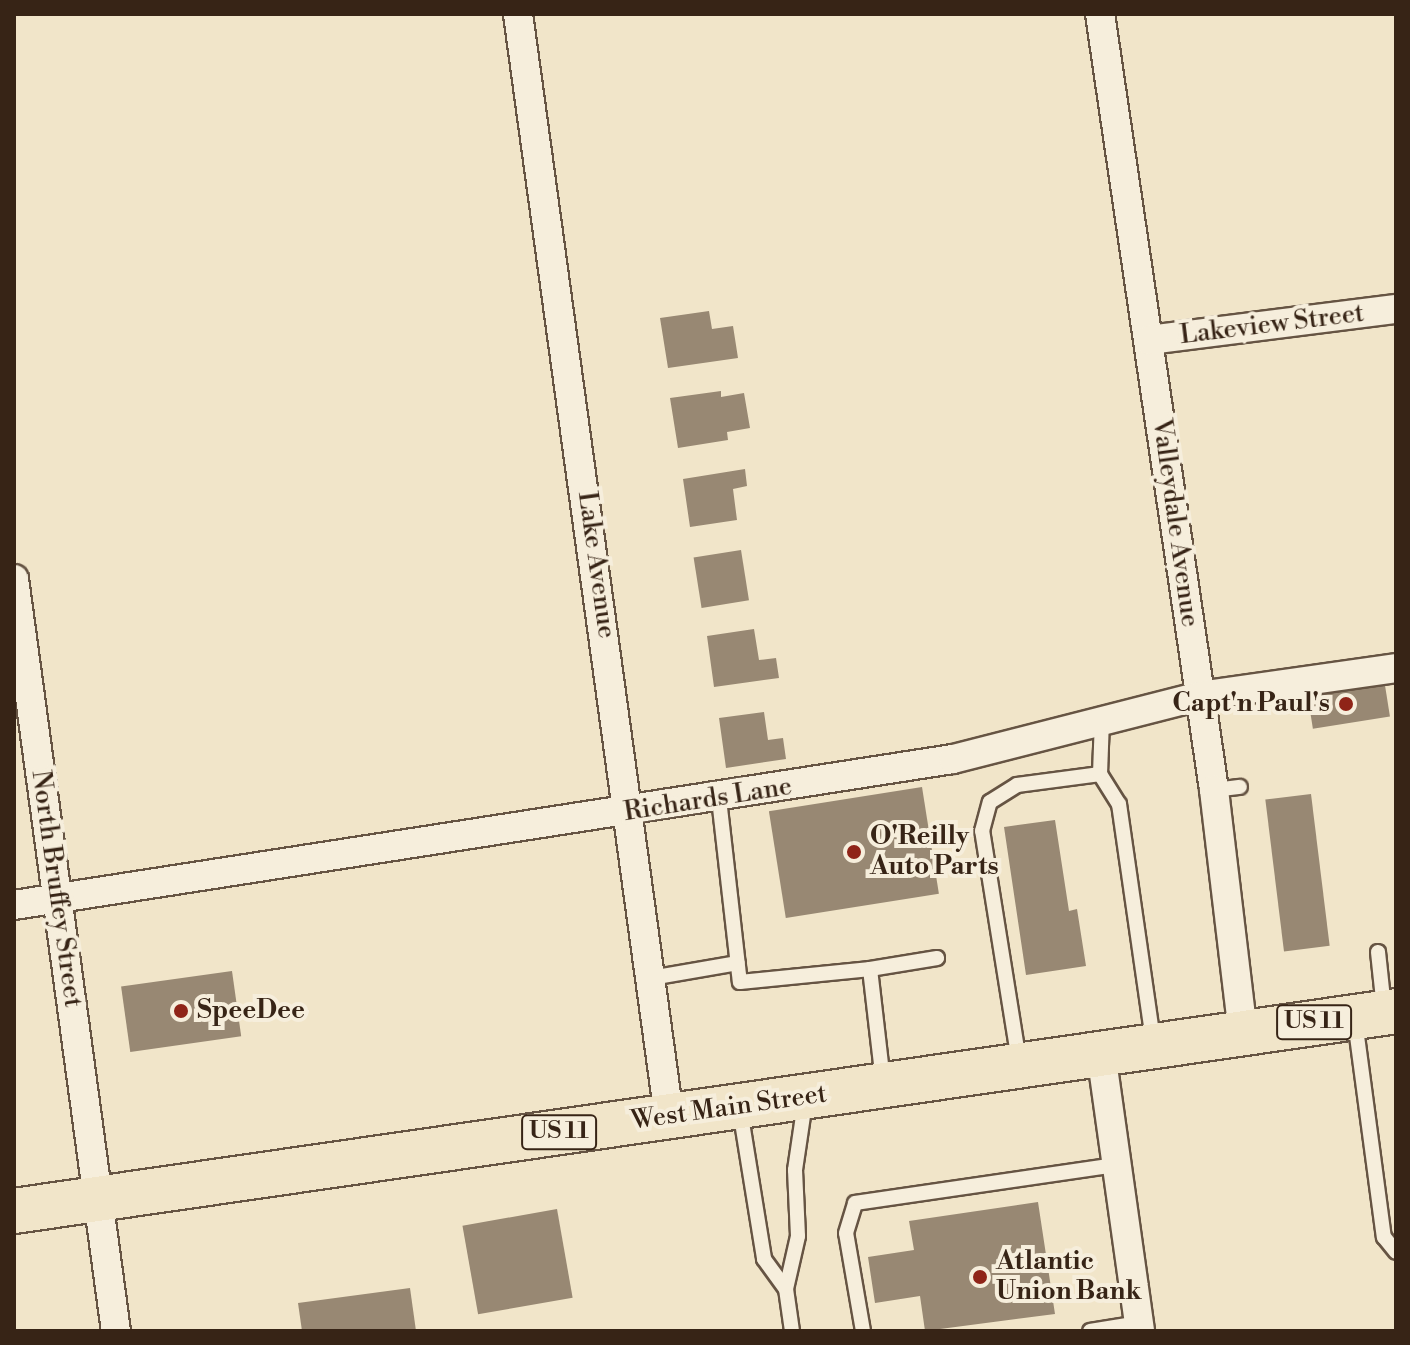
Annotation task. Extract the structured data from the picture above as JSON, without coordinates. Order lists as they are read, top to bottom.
{
  "streets": {
    "main road": ["US 11", "West Main Street"],
    "street": [
      "Lakeview Street",
      "Valleydale Avenue",
      "Lake Avenue",
      "Richards Lane",
      "North Bruffey Street"
    ]
  },
  "crossings": [
    ["Lakeview Street", "Valleydale Avenue"],
    ["Valleydale Avenue", "Richards Lane"],
    ["Valleydale Avenue", "West Main Street"],
    ["Lake Avenue", "Richards Lane"],
    ["Lake Avenue", "West Main Street"],
    ["Richards Lane", "North Bruffey Street"],
    ["North Bruffey Street", "West Main Street"]
  ],
  "places": [
    "Capt'n Paul's",
    "O'Reilly Auto Parts",
    "SpeeDee",
    "Atlantic Union Bank"
  ]
}
